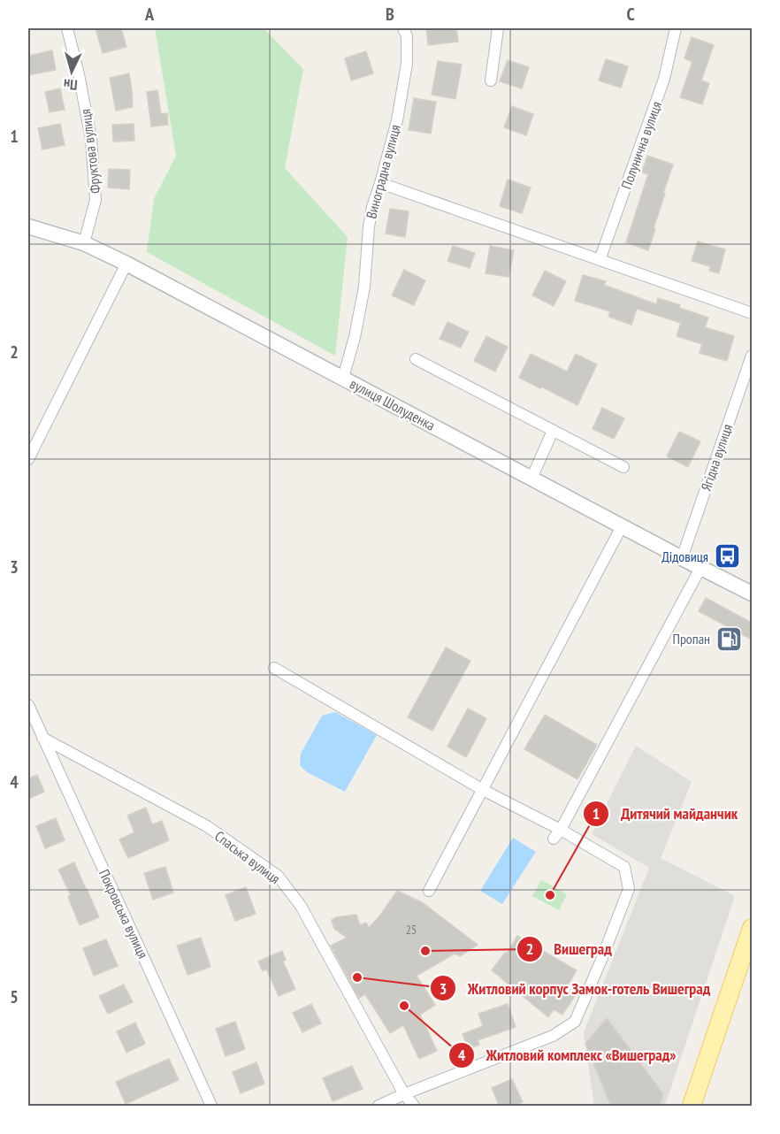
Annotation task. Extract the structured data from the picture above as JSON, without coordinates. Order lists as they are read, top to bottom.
{
  "streets": {
    "main road": ["вулиця Шолуденка"],
    "street": [
      "Полунична вулиця",
      "Фруктова вулиця",
      "Виноградна вулиця",
      "Ягідна вулиця",
      "Спаська вулиця",
      "Покровська вулиця"
    ]
  },
  "crossings": [
    ["Фруктова вулиця", "вулиця Шолуденка"],
    ["Виноградна вулиця", "вулиця Шолуденка"],
    ["вулиця Шолуденка", "Ягідна вулиця"],
    ["Спаська вулиця", "Покровська вулиця"]
  ],
  "places": {
    "bus stop": ["Дідовиця"],
    "fuel station": ["Пропан"],
    "other": [
      "Дитячий майданчик",
      "Вишеград",
      "Житловий корпус Замок-готель Вишеград",
      "Житловий комплекс «Вишеград»"
    ]
  },
  "house_numbers": ["25"],
  "north": "bottom",
  "grid": {
    "columns": ["A", "B", "C"],
    "rows": [
      "1",
      "2",
      "3",
      "4",
      "5"
    ]
  }
}
